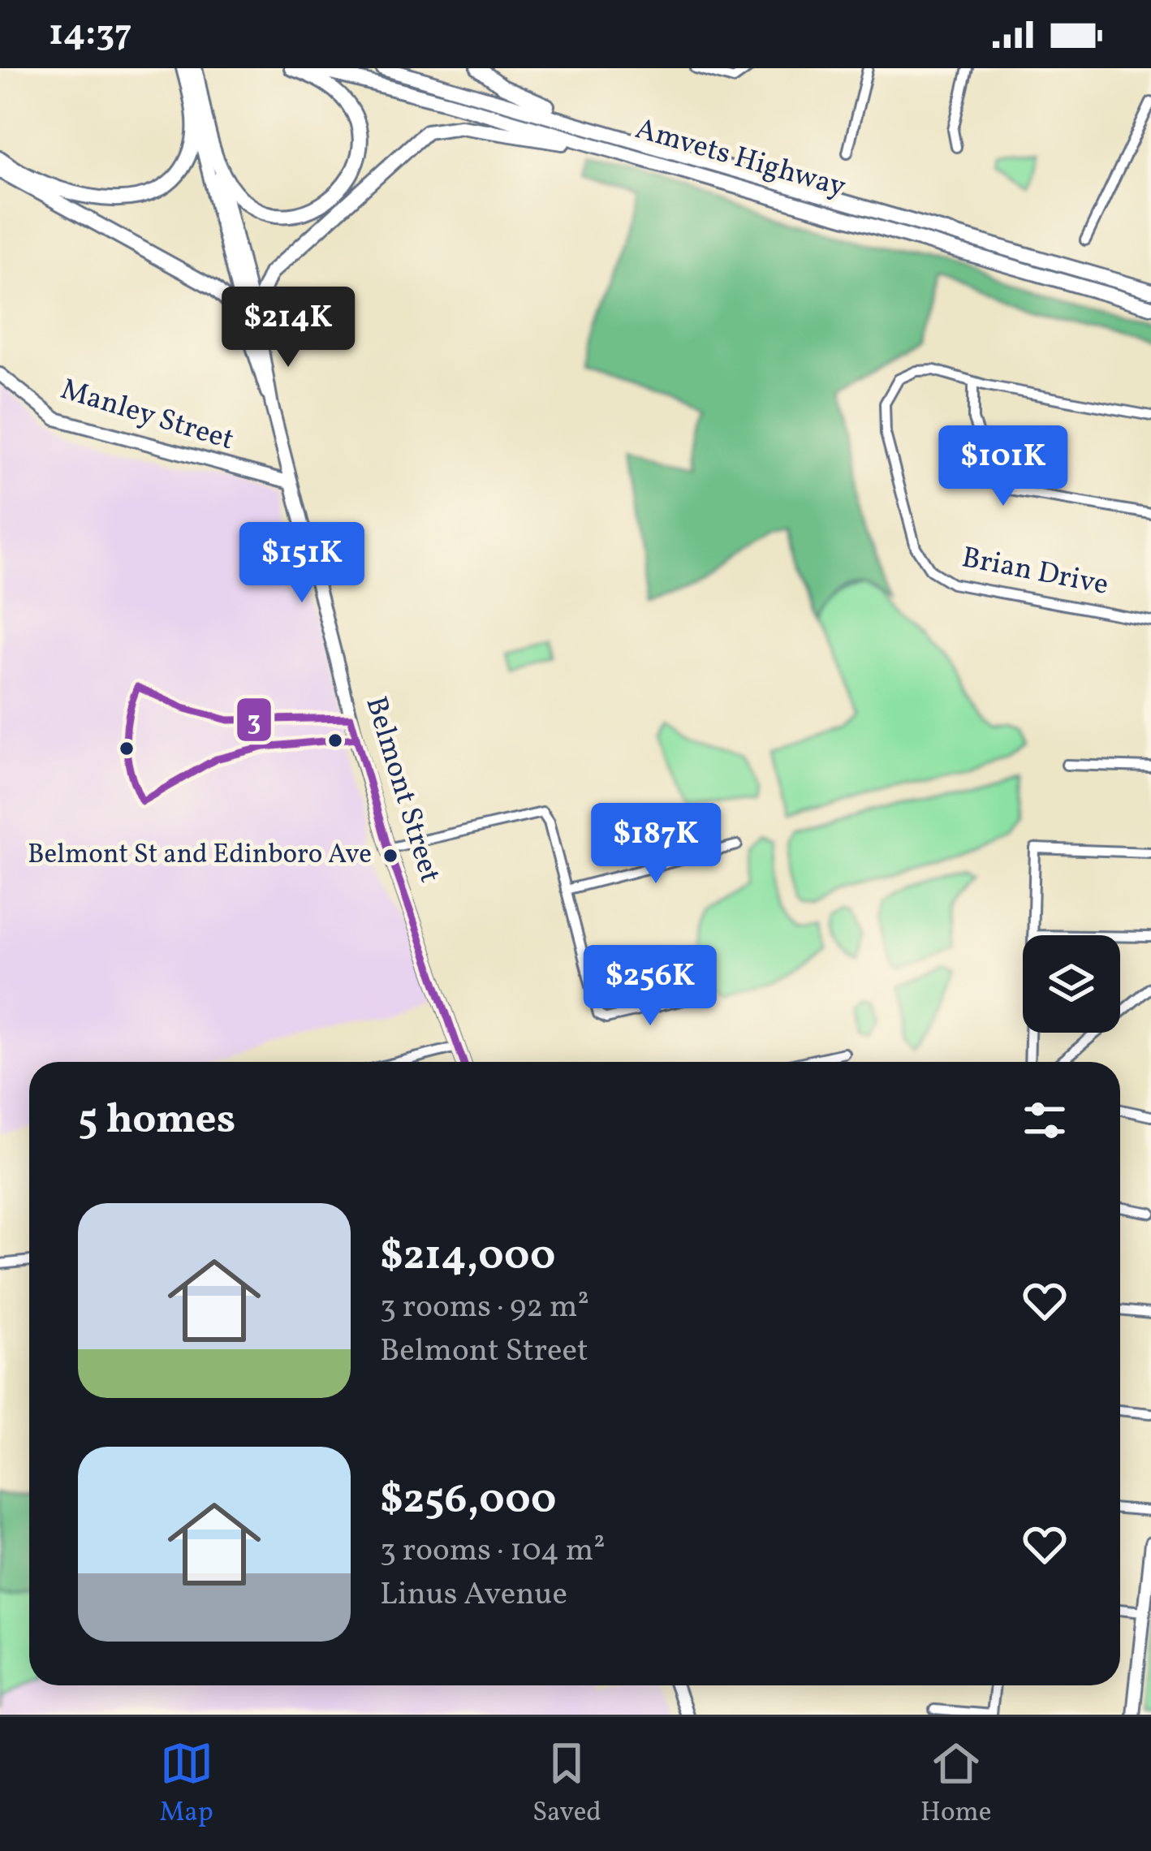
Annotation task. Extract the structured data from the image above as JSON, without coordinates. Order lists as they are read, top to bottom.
{
  "streets": {
    "highway": ["Amvets Highway", "Belmont Street"],
    "main road": ["Manley Street"],
    "street": ["Brian Drive"]
  },
  "crossings": [
    ["Manley Street", "Belmont Street"]
  ],
  "places": ["Belmont St and Edinboro Ave"],
  "lines": ["transit line 3"],
  "page": {
    "status": "14:37",
    "price": [
      "$214K",
      "$101K",
      "$151K",
      "$187K",
      "$256K"
    ],
    "heading": "5 homes",
    "list": [
      {
        "name": "$214,000",
        "note": "3 rooms · 92 m² · Belmont Street"
      },
      {
        "name": "$256,000",
        "note": "3 rooms · 104 m² · Linus Avenue"
      }
    ],
    "tabs": ["Map", "Saved", "Home"]
  }
}
